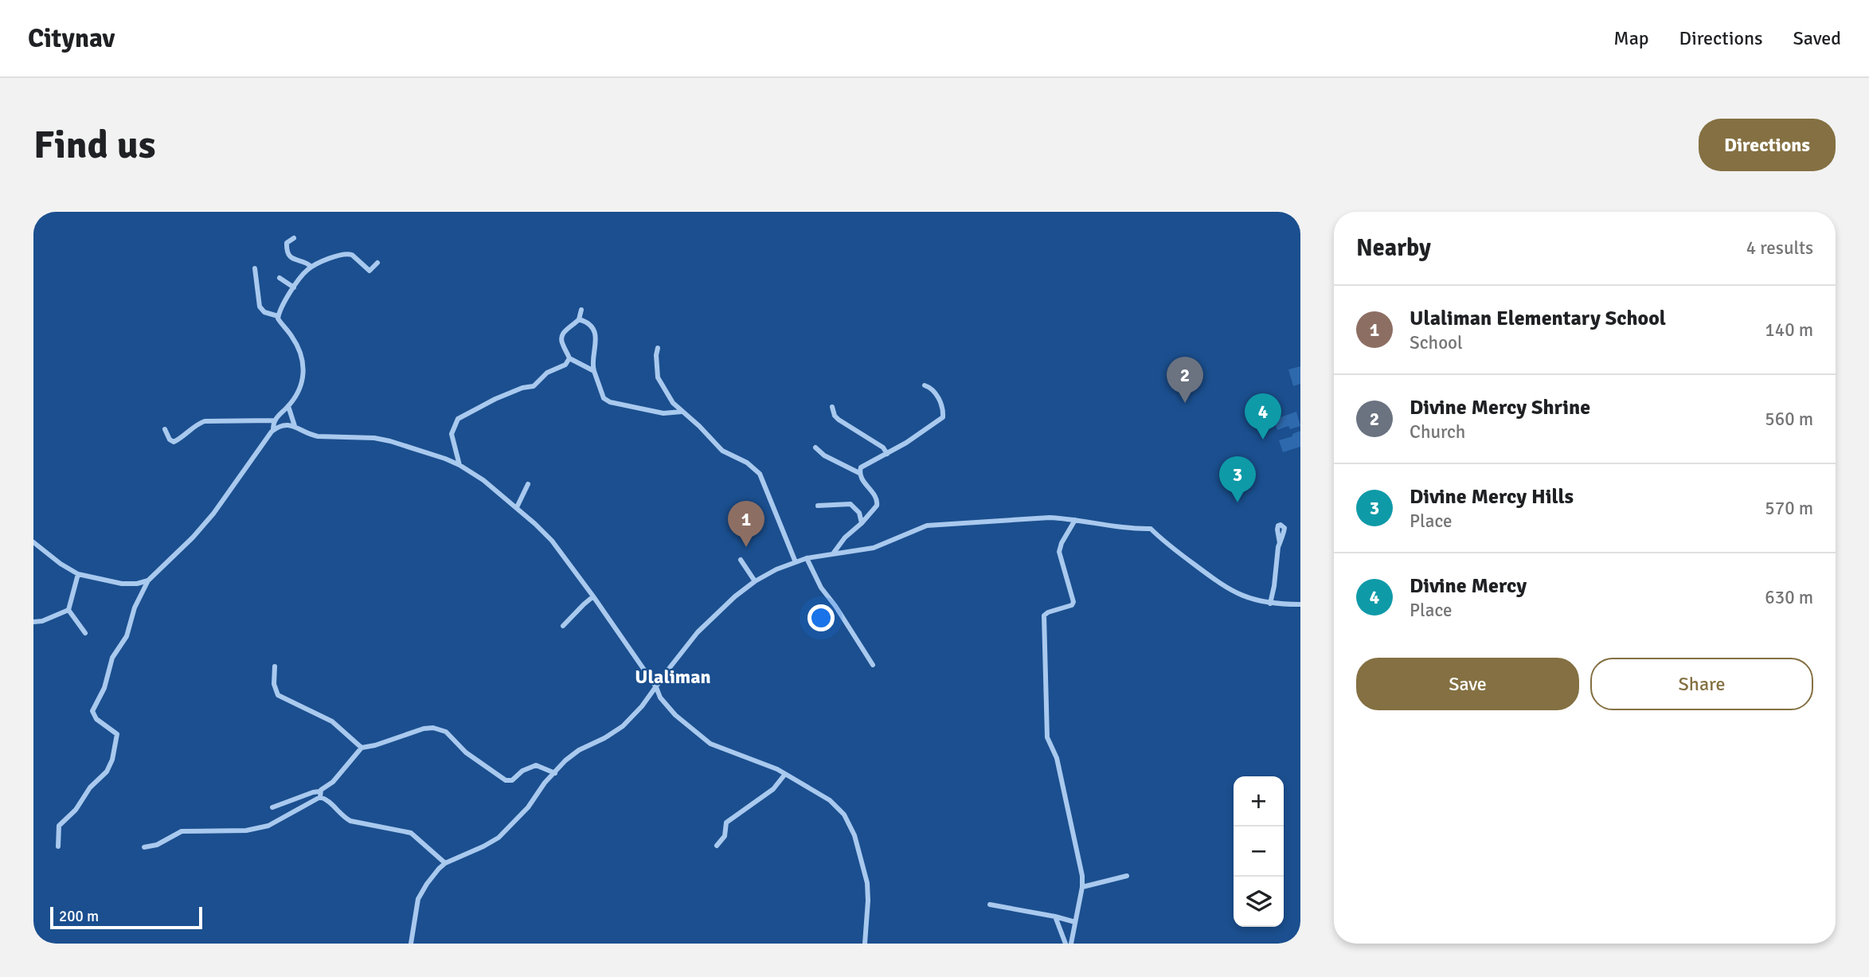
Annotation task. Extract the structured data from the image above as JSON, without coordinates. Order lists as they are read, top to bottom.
{
  "districts": ["Ulaliman"],
  "scale_bar": "200 m",
  "page": {
    "header": "Citynav",
    "nav": ["Map", "Directions", "Saved"],
    "buttons": [
      "Directions",
      ["Save", "Share"]
    ],
    "title": "Find us",
    "heading": ["Nearby", "4 results"],
    "list": [
      {
        "mark": "1",
        "name": "Ulaliman Elementary School",
        "note": "School",
        "value": "140 m"
      },
      {
        "mark": "2",
        "name": "Divine Mercy Shrine",
        "note": "Church",
        "value": "560 m"
      },
      {
        "mark": "3",
        "name": "Divine Mercy Hills",
        "note": "Place",
        "value": "570 m"
      },
      {
        "mark": "4",
        "name": "Divine Mercy",
        "note": "Place",
        "value": "630 m"
      }
    ],
    "pins": [
      "2",
      "4",
      "3",
      "1"
    ],
    "map_buttons": ["+", "−"],
    "scale": "200 m"
  }
}
